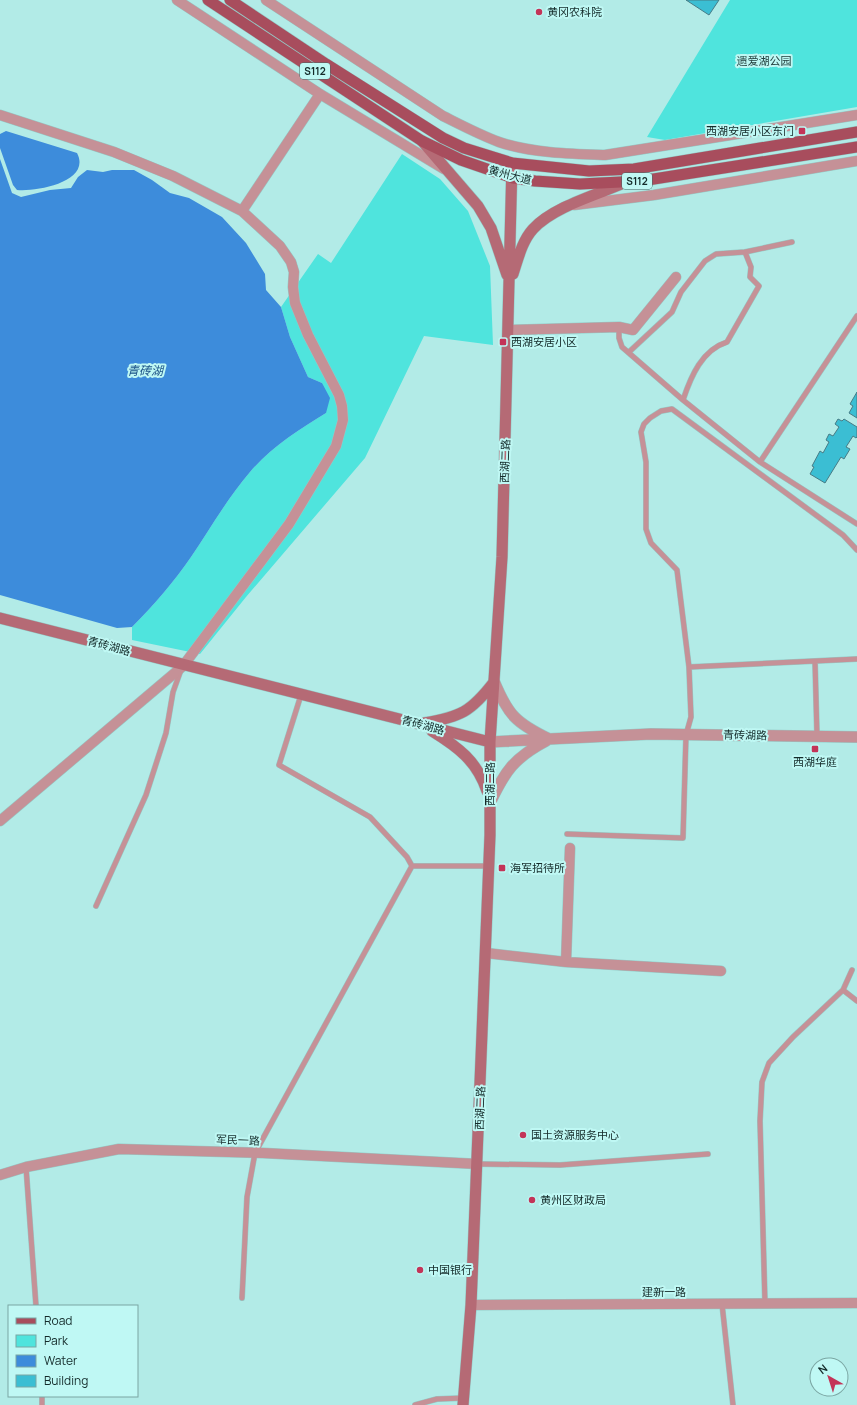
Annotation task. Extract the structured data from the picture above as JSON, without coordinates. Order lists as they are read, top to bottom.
{
  "streets": {
    "main road": [
      "S112",
      "黄州大道",
      "西湖二路",
      "青砖湖路"
    ],
    "street": ["军民一路", "建新一路"]
  },
  "crossings": [
    ["黄州大道", "西湖二路"],
    ["西湖二路", "青砖湖路"],
    ["西湖二路", "军民一路"],
    ["西湖二路", "建新一路"]
  ],
  "water": ["青砖湖"],
  "parks": ["遗爱湖公园"],
  "places": {
    "other": [
      "黄冈农科院",
      "国土资源服务中心",
      "黄州区财政局",
      "中国银行"
    ],
    "transit": [
      "西湖安居小区东门",
      "西湖安居小区",
      "西湖华庭",
      "海军招待所"
    ]
  },
  "legend": [
    "Road",
    "Park",
    "Water",
    "Building"
  ],
  "north": "top left"
}
